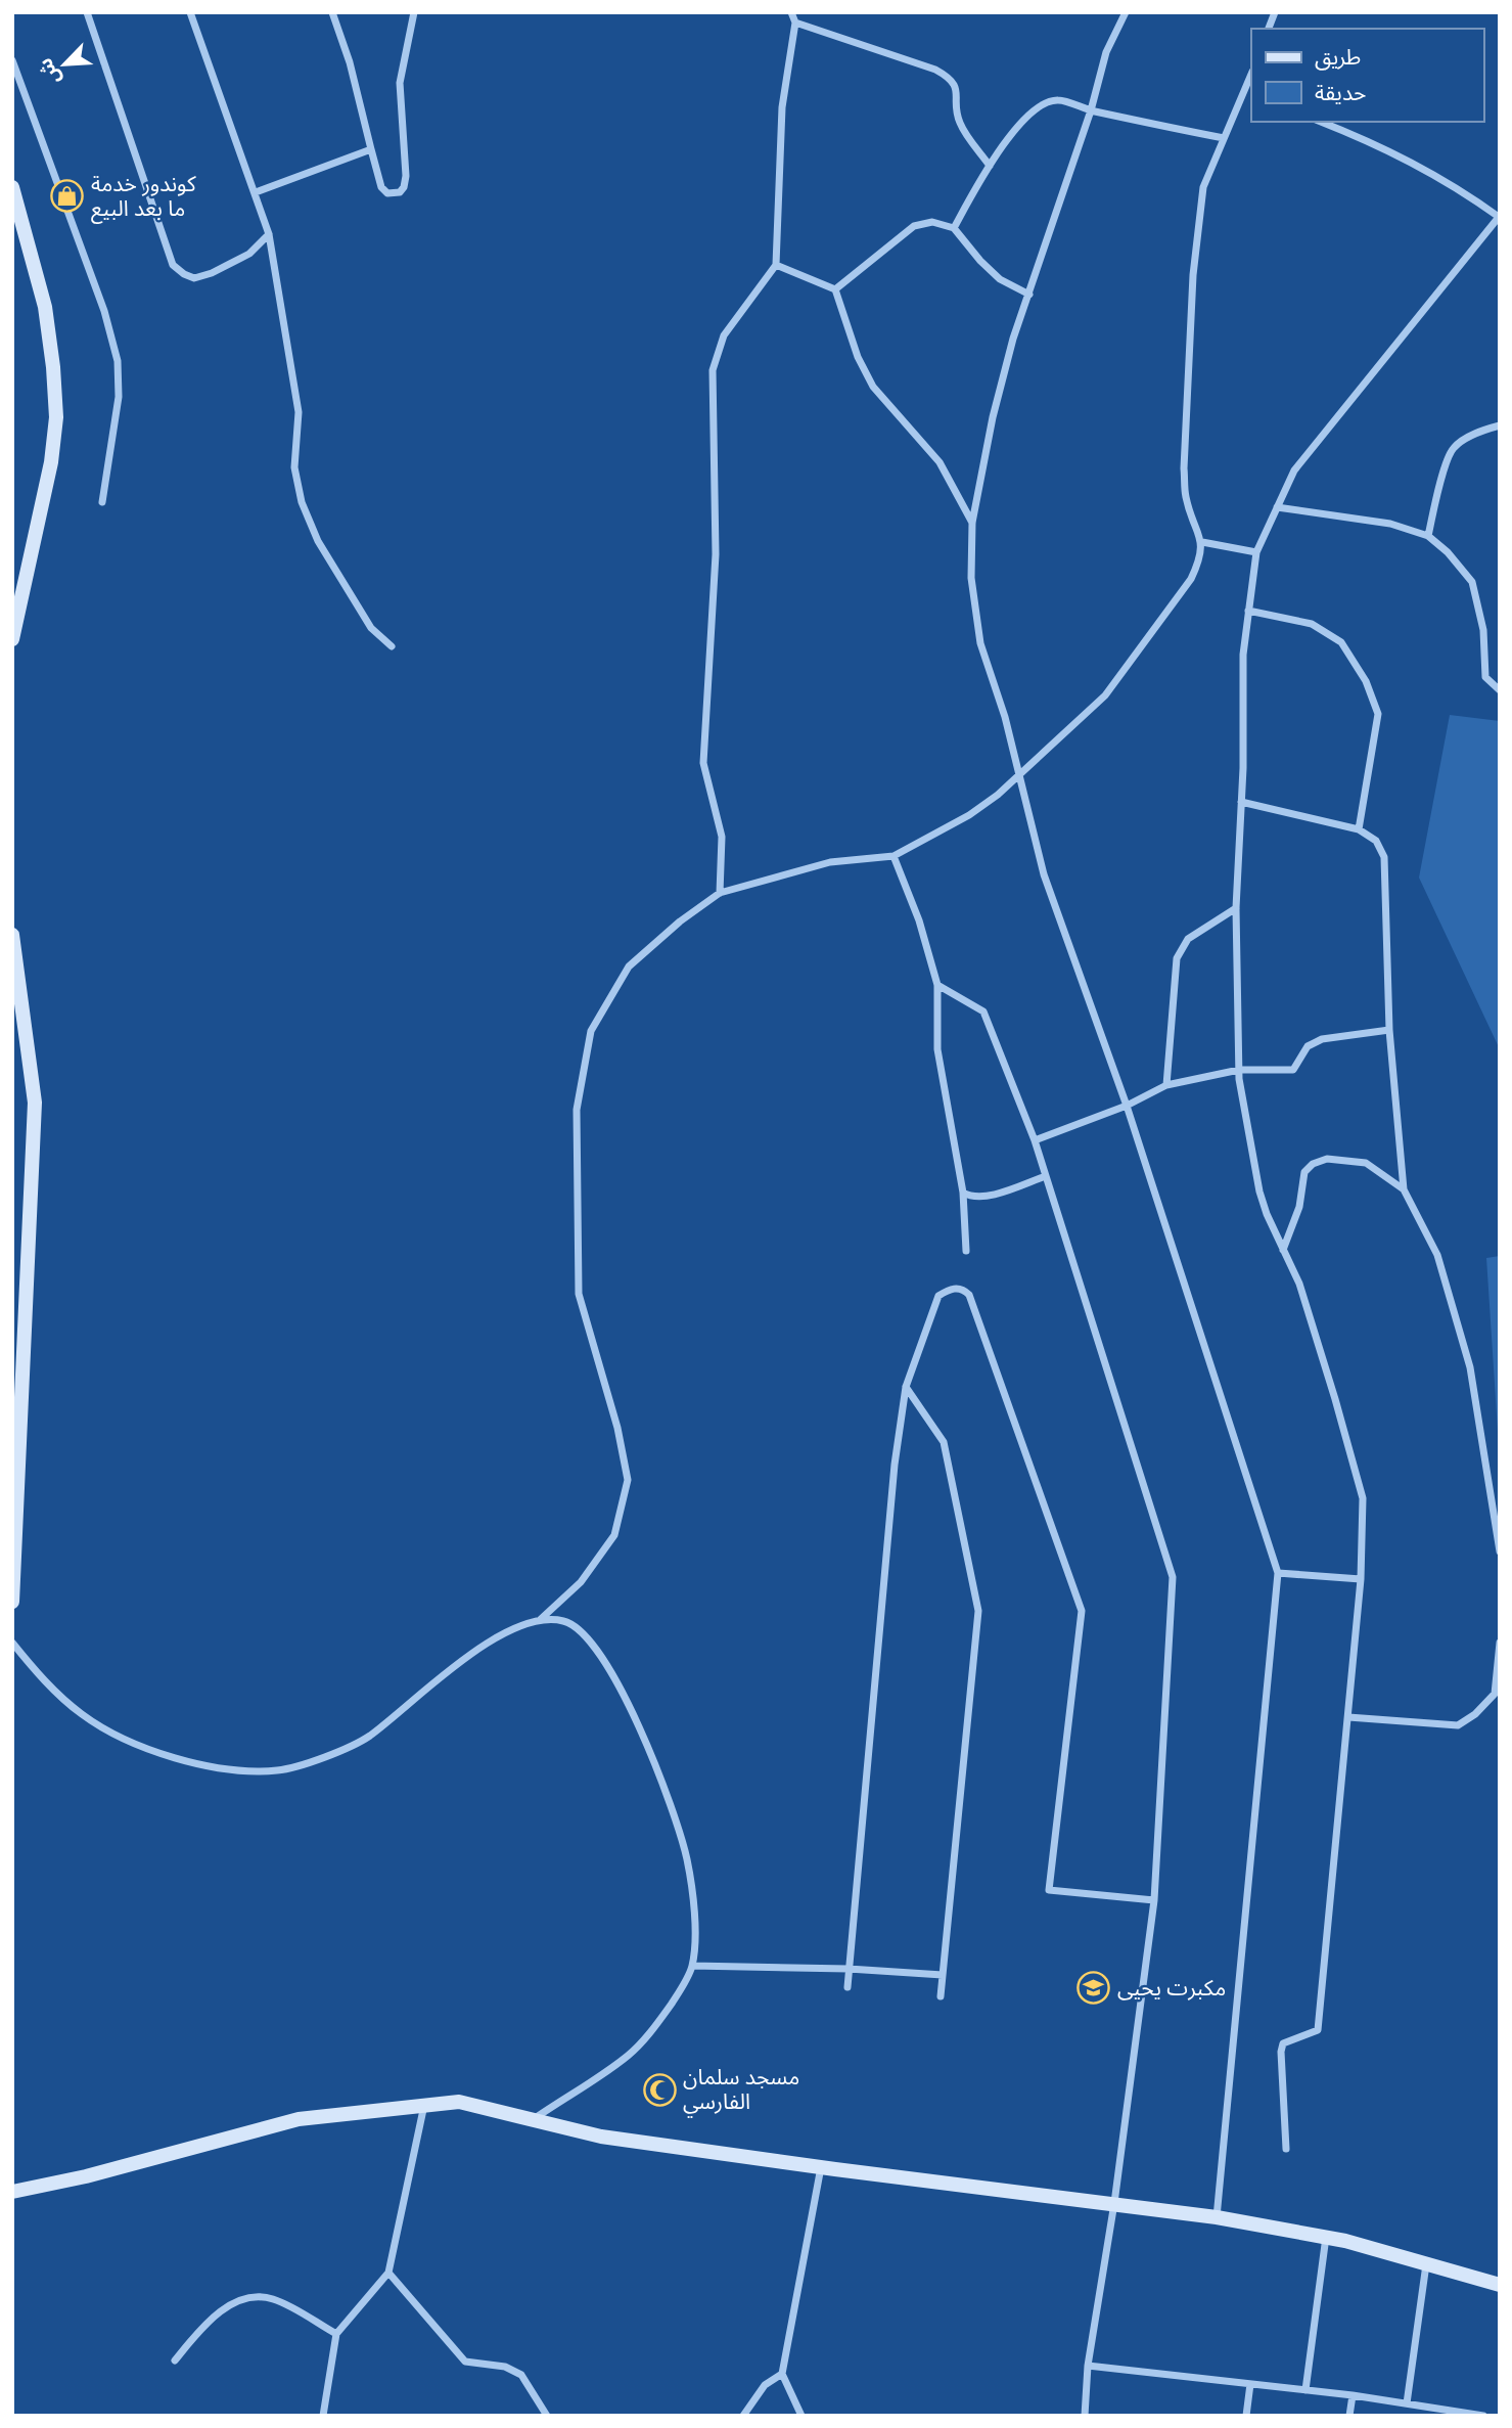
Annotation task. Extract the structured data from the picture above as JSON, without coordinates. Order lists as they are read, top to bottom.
{
  "places": {
    "shop": ["كوندور خدمة ما بعد البيع"],
    "school or university": ["مكبرت يحيى"],
    "mosque": ["مسجد سلمان الفارسي"]
  },
  "legend": ["طريق", "حديقة"],
  "north": "bottom left"
}
